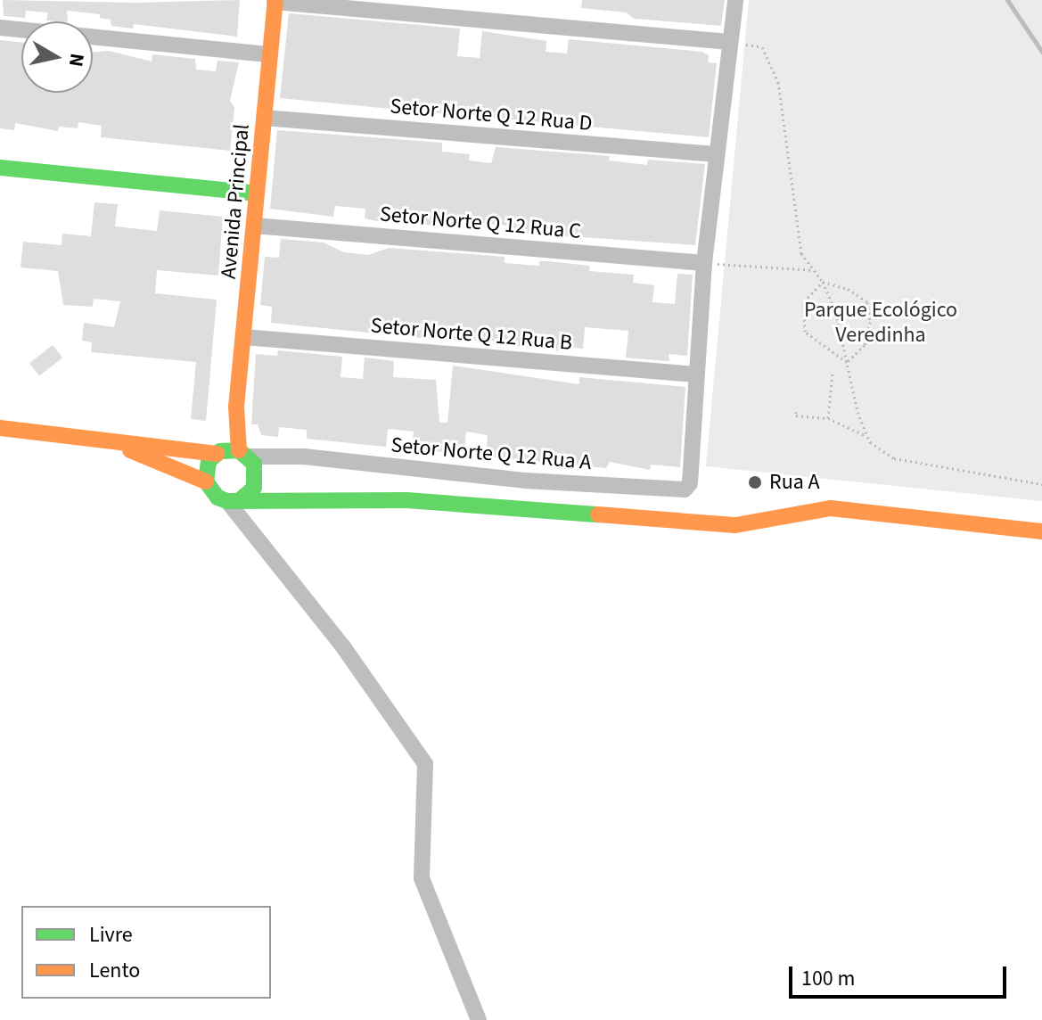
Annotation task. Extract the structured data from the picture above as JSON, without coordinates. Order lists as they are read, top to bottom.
{
  "streets": {
    "street": [
      "Setor Norte Q 12 Rua D",
      "Avenida Principal",
      "Setor Norte Q 12 Rua C",
      "Setor Norte Q 12 Rua B",
      "Setor Norte Q 12 Rua A"
    ]
  },
  "crossings": [
    ["Setor Norte Q 12 Rua D", "Avenida Principal"],
    ["Avenida Principal", "Setor Norte Q 12 Rua C"],
    ["Avenida Principal", "Setor Norte Q 12 Rua B"],
    ["Avenida Principal", "Setor Norte Q 12 Rua A"],
    ["Setor Norte Q 12 Rua B", "Setor Norte Q 12 Rua A"]
  ],
  "parks": ["Parque Ecológico Veredinha"],
  "places": ["Rua A"],
  "legend": ["Livre", "Lento"],
  "scale_bar": "100 m",
  "north": "right"
}
